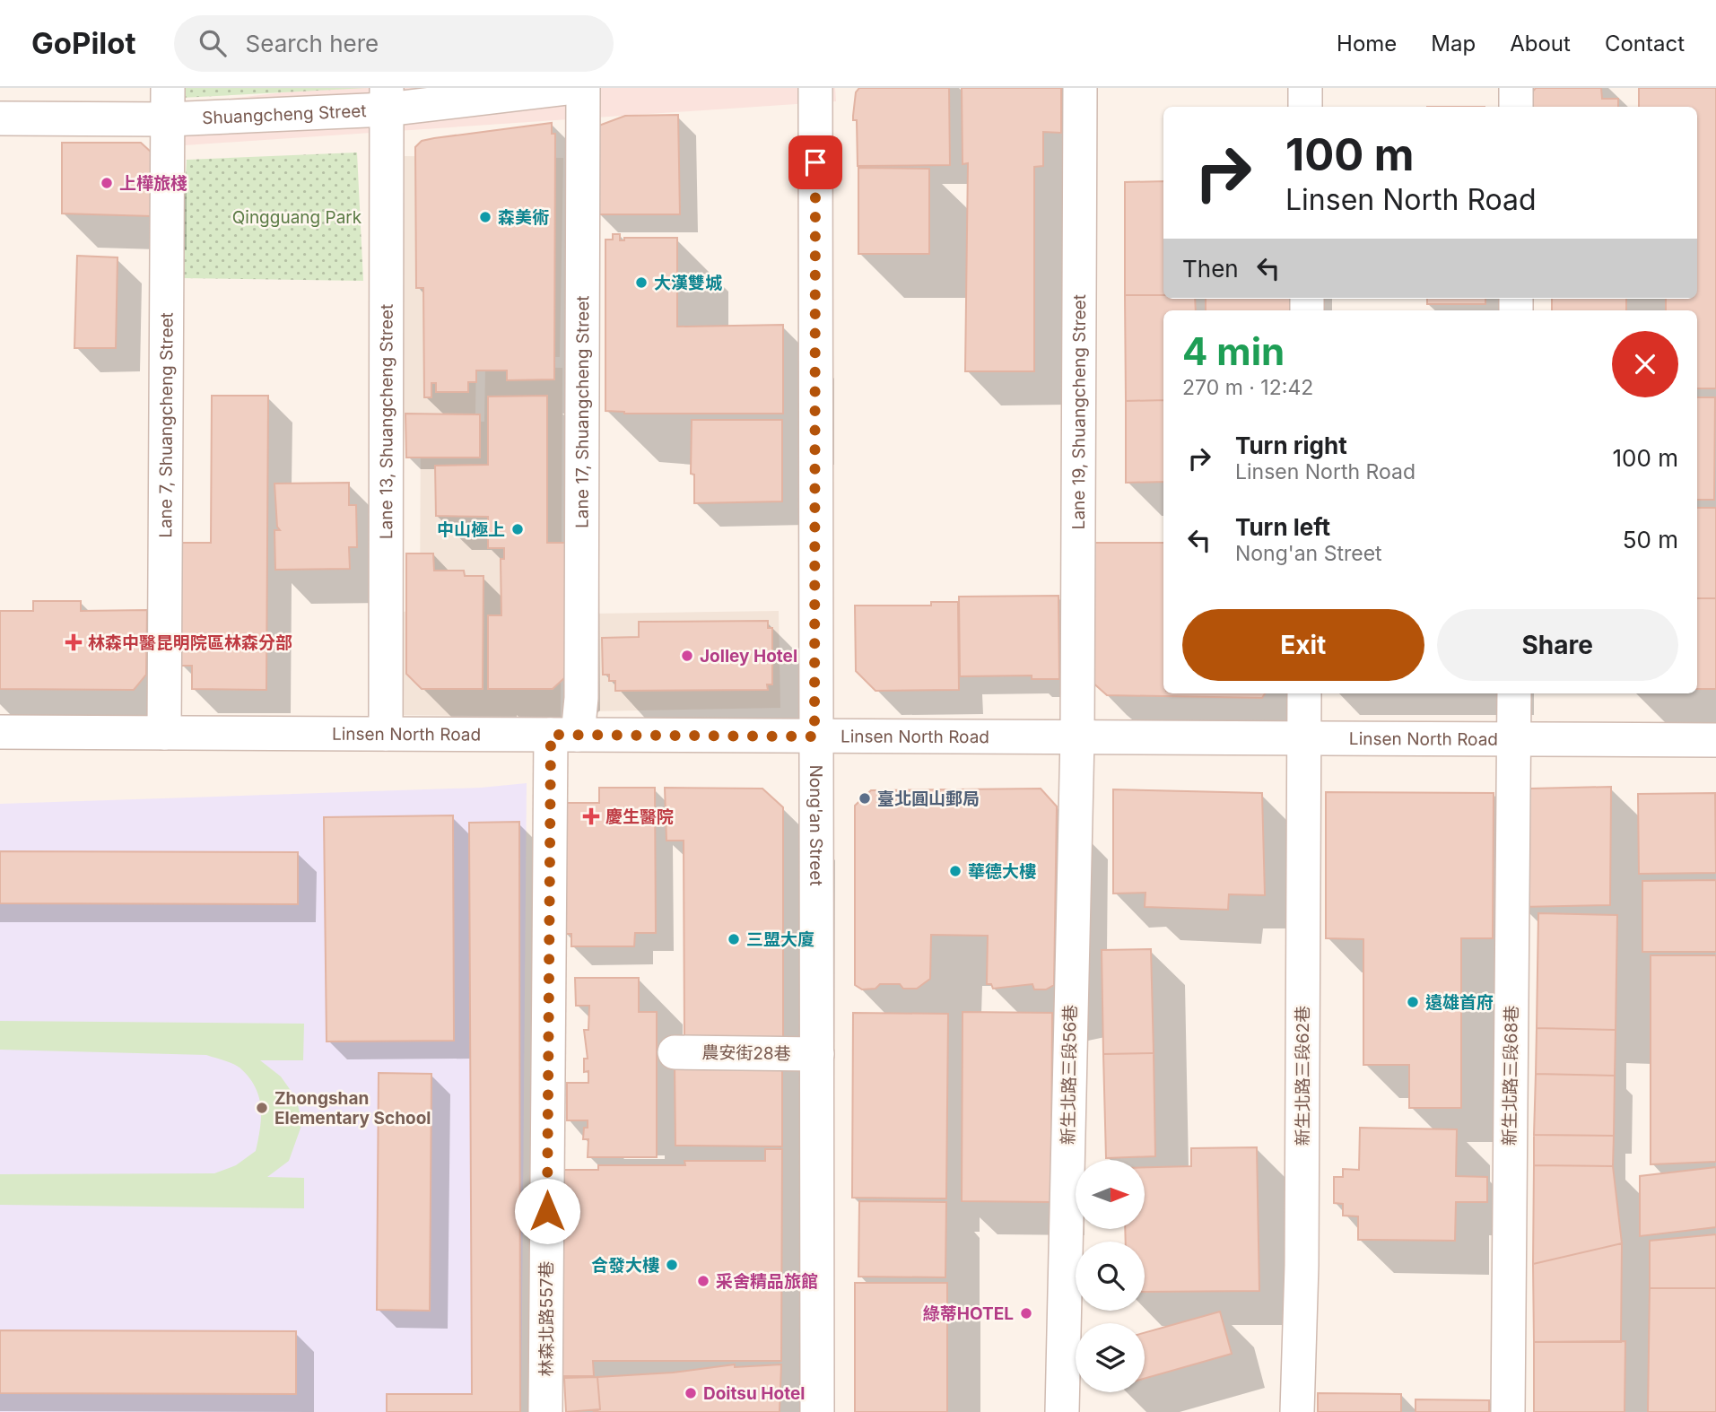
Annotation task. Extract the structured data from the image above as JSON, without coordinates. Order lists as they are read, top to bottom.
{
  "streets": {
    "street": [
      "Shuangcheng Street",
      "Lane 17, Shuangcheng Street",
      "Lane 19, Shuangcheng Street",
      "Lane 13, Shuangcheng Street",
      "Lane 7, Shuangcheng Street",
      "Linsen North Road",
      "Nong'an Street",
      "農安街28巷",
      "新生北路三段56巷",
      "新生北路三段62巷",
      "新生北路三段68巷",
      "林森北路557巷"
    ]
  },
  "crossings": [
    ["Shuangcheng Street", "Lane 13, Shuangcheng Street"],
    ["Shuangcheng Street", "Lane 7, Shuangcheng Street"],
    ["Lane 17, Shuangcheng Street", "Linsen North Road"],
    ["Lane 17, Shuangcheng Street", "林森北路557巷"],
    ["Lane 19, Shuangcheng Street", "Linsen North Road"],
    ["Lane 19, Shuangcheng Street", "新生北路三段56巷"],
    ["Lane 13, Shuangcheng Street", "Linsen North Road"],
    ["Lane 7, Shuangcheng Street", "Linsen North Road"],
    ["Linsen North Road", "Nong'an Street"],
    ["Linsen North Road", "新生北路三段56巷"],
    ["Linsen North Road", "新生北路三段62巷"],
    ["Linsen North Road", "新生北路三段68巷"],
    ["Linsen North Road", "林森北路557巷"],
    ["Nong'an Street", "農安街28巷"]
  ],
  "parks": ["Qingguang Park"],
  "places": {
    "other": [
      "上樺旅棧",
      "森美術",
      "大漢雙城",
      "中山極上",
      "Jolley Hotel",
      "臺北圓山郵局",
      "華德大樓",
      "三盟大廈",
      "遠雄首府",
      "Zhongshan Elementary School",
      "合發大樓",
      "采舍精品旅館",
      "綠蒂HOTEL",
      "Doitsu Hotel"
    ],
    "health": ["林森中醫昆明院區林森分部", "慶生醫院"]
  },
  "north": "right",
  "page": {
    "header": "GoPilot",
    "search": "Search here",
    "nav": [
      "Home",
      "Map",
      "About",
      "Contact"
    ],
    "turn": ["100 m", "Linsen North Road"],
    "then": "Then",
    "heading": ["4 min", "270 m · 12:42"],
    "list": [
      {
        "name": "Turn right",
        "note": "Linsen North Road",
        "value": "100 m"
      },
      {
        "name": "Turn left",
        "note": "Nong'an Street",
        "value": "50 m"
      }
    ],
    "buttons": ["Exit", "Share"]
  }
}
